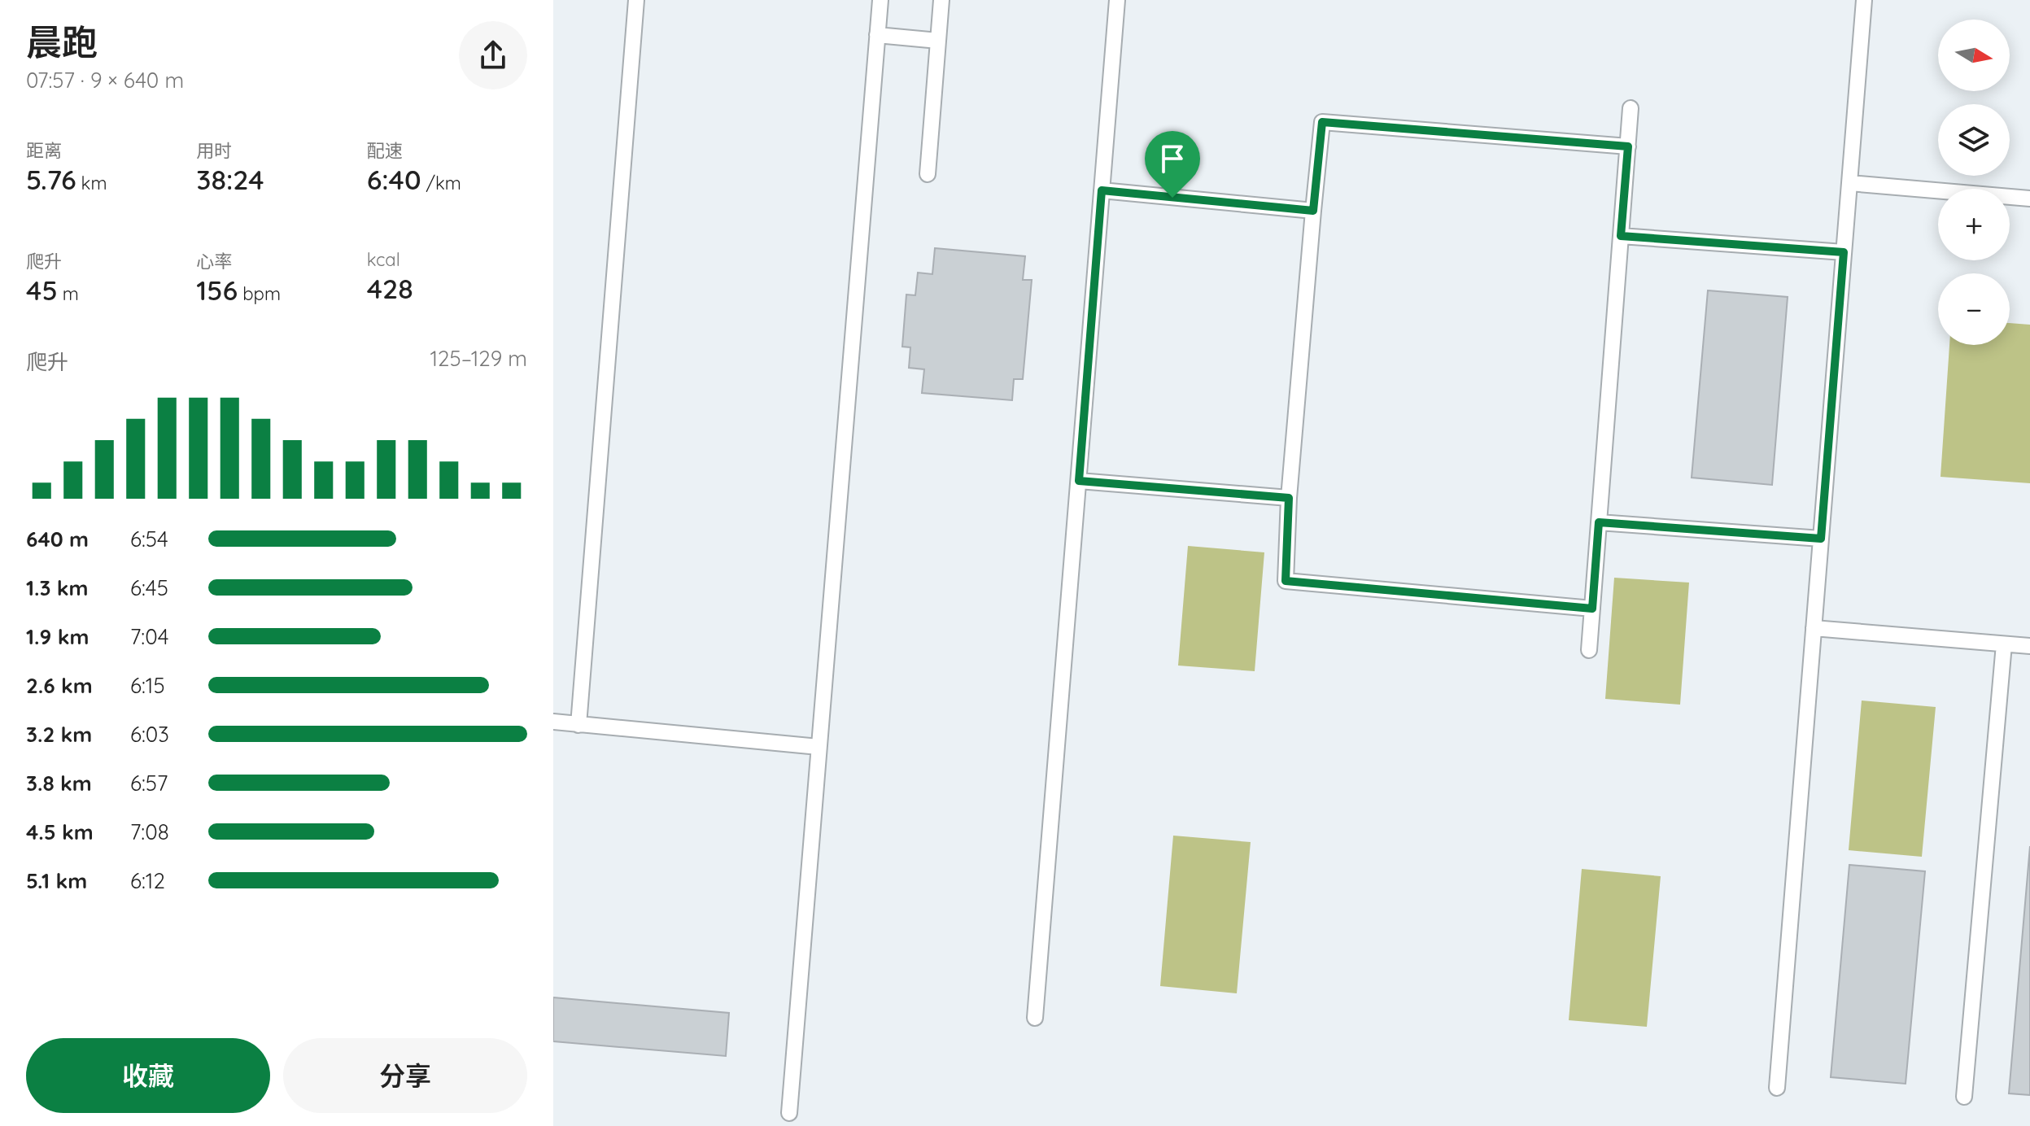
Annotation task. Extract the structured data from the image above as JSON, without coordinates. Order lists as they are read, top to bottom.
{
  "north": "right",
  "page": {
    "heading": ["晨跑", "07:57 · 9 × 640 m"],
    "map_buttons": ["+", "−"],
    "stats": [
      ["距离", "5.76 km"],
      ["用时", "38:24"],
      ["配速", "6:40 /km"],
      ["爬升", "45 m"],
      ["心率", "156 bpm"],
      ["kcal", "428"]
    ],
    "chart": ["爬升", "125–129 m"],
    "list": [
      {
        "name": "640 m",
        "note": "6:54"
      },
      {
        "name": "1.3 km",
        "note": "6:45"
      },
      {
        "name": "1.9 km",
        "note": "7:04"
      },
      {
        "name": "2.6 km",
        "note": "6:15"
      },
      {
        "name": "3.2 km",
        "note": "6:03"
      },
      {
        "name": "3.8 km",
        "note": "6:57"
      },
      {
        "name": "4.5 km",
        "note": "7:08"
      },
      {
        "name": "5.1 km",
        "note": "6:12"
      }
    ],
    "buttons": ["收藏", "分享"]
  }
}
